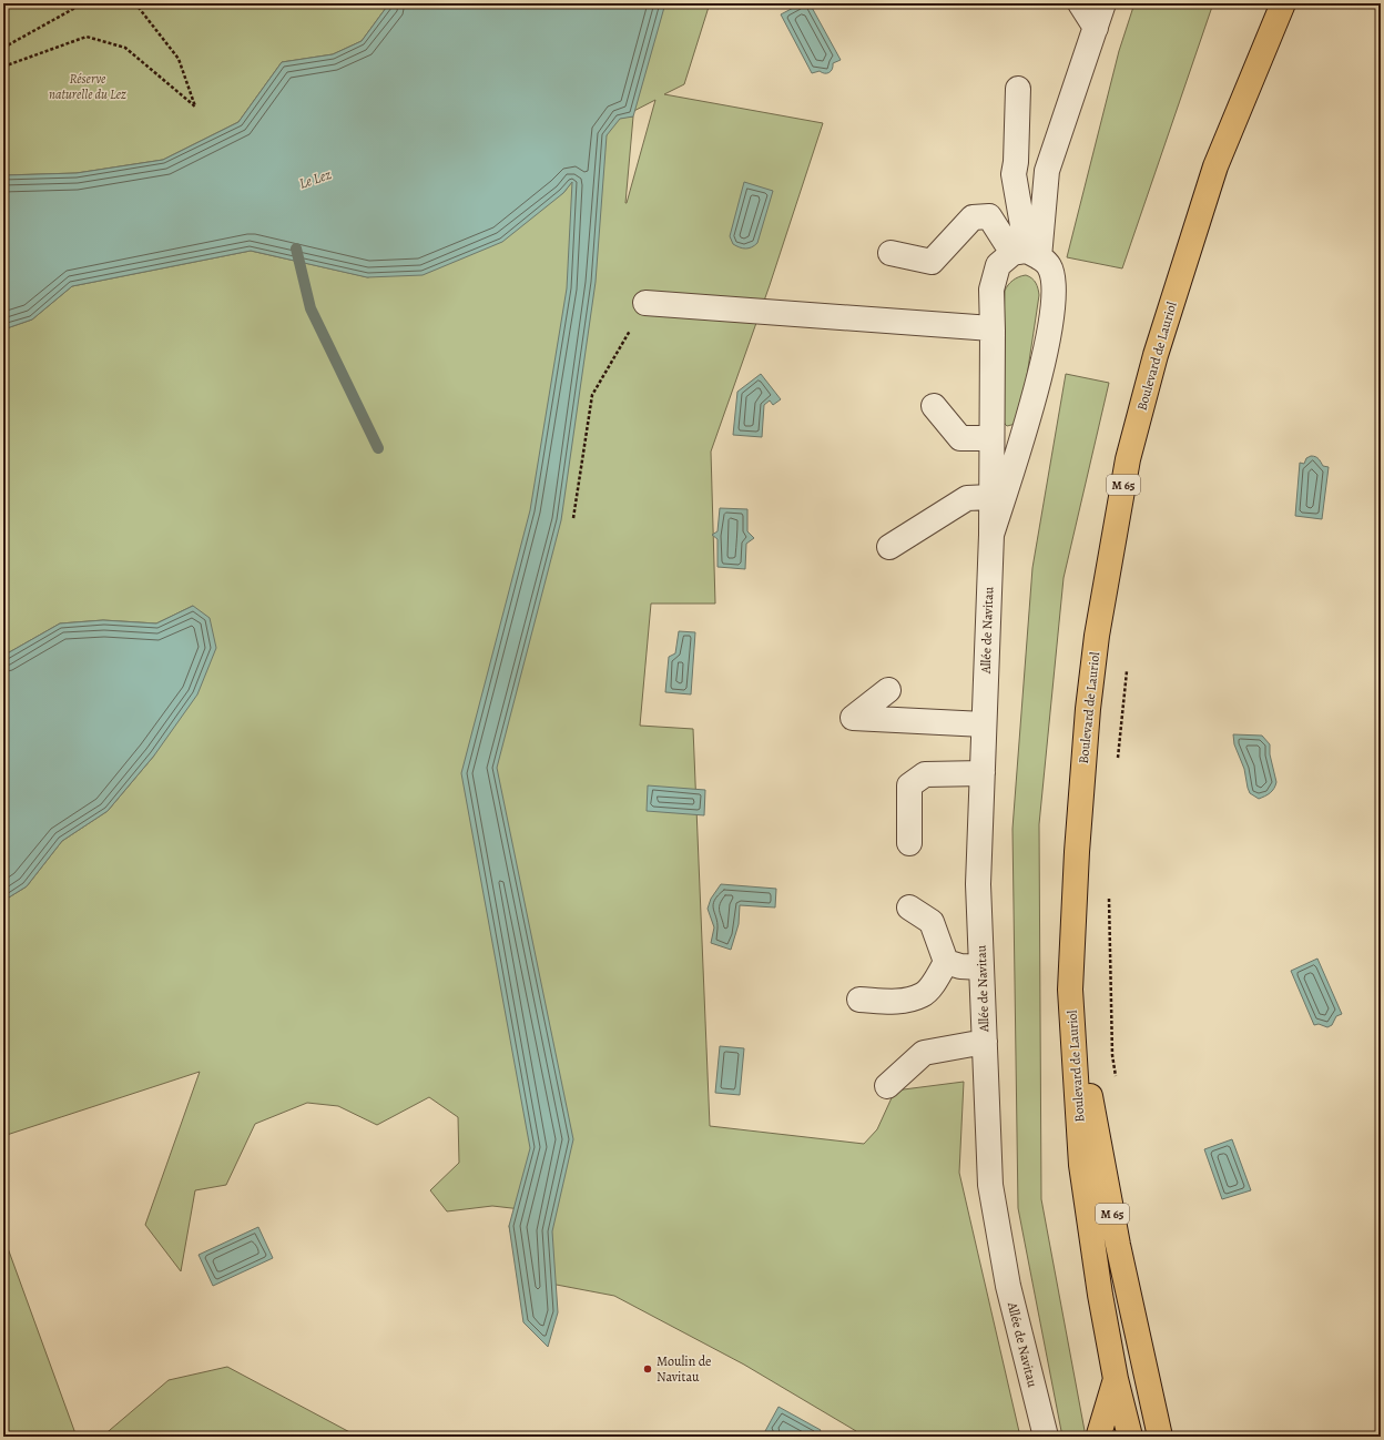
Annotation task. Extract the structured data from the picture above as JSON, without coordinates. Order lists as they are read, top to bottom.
{
  "streets": {
    "main road": ["Boulevard de Lauriol", "M 65"],
    "street": ["Allée de Navitau"]
  },
  "crossings": [
    ["Boulevard de Lauriol", "M 65"]
  ],
  "water": ["Le Lez"],
  "parks": ["Réserve naturelle du Lez"],
  "places": ["Moulin de Navitau"]
}
